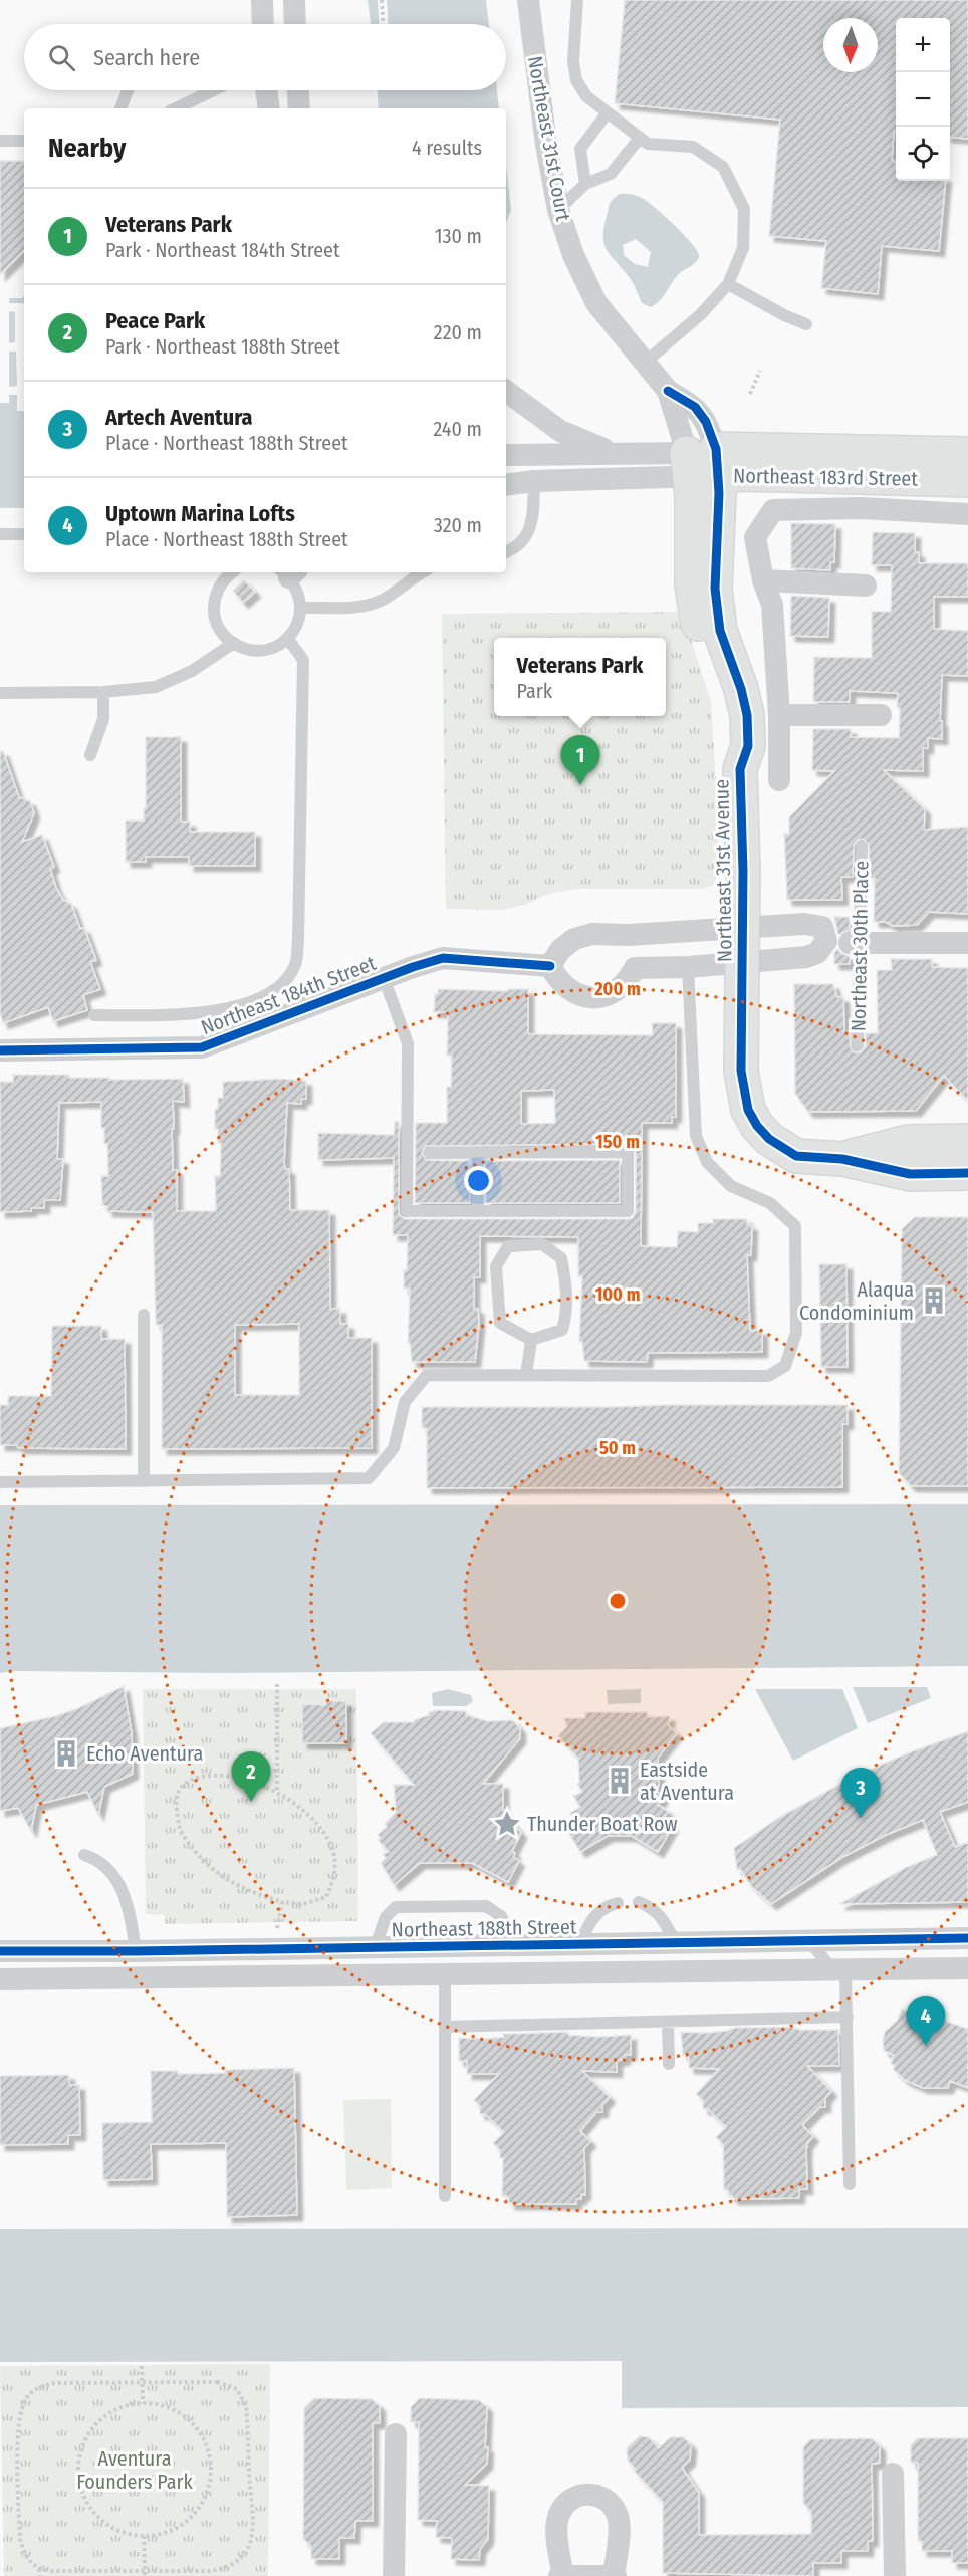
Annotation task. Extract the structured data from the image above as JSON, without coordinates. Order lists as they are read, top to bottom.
{
  "streets": {
    "street": [
      "Northeast 31st Court",
      "Northeast 183rd Street",
      "Northeast 31st Avenue",
      "Northeast 184th Street",
      "Northeast 188th Street"
    ],
    "lane": ["Northeast 30th Place"]
  },
  "crossings": [
    ["Northeast 31st Court", "Northeast 183rd Street"],
    ["Northeast 31st Court", "Northeast 31st Avenue"],
    ["Northeast 183rd Street", "Northeast 31st Avenue"]
  ],
  "parks": ["Aventura Founders Park"],
  "places": {
    "building": ["Alaqua Condominium", "Echo Aventura", "Eastside at Aventura"],
    "place": ["Thunder Boat Row"]
  },
  "north": "bottom",
  "page": {
    "map_buttons": ["+", "−"],
    "search": "Search here",
    "heading": ["Nearby", "4 results"],
    "list": [
      {
        "mark": "1",
        "name": "Veterans Park",
        "note": "Park · Northeast 184th Street",
        "value": "130 m"
      },
      {
        "mark": "2",
        "name": "Peace Park",
        "note": "Park · Northeast 188th Street",
        "value": "220 m"
      },
      {
        "mark": "3",
        "name": "Artech Aventura",
        "note": "Place · Northeast 188th Street",
        "value": "240 m"
      },
      {
        "mark": "4",
        "name": "Uptown Marina Lofts",
        "note": "Place · Northeast 188th Street",
        "value": "320 m"
      }
    ],
    "popup": ["Veterans Park", "Park"],
    "pins": [
      "1",
      "2",
      "3",
      "4"
    ]
  },
  "rings": [
    "200 m",
    "150 m",
    "100 m",
    "50 m"
  ]
}
